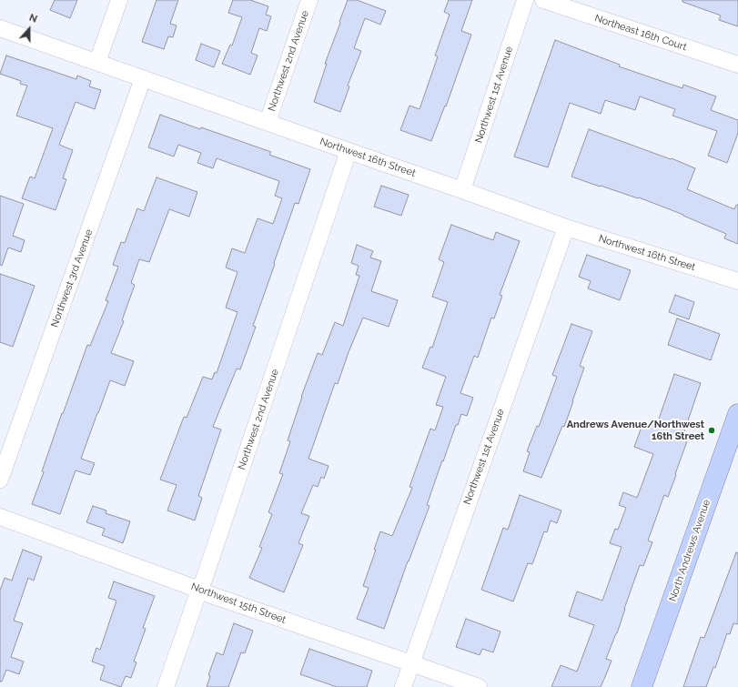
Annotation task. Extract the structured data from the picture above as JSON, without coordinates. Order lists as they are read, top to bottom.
{
  "streets": {
    "main road": ["North Andrews Avenue"],
    "street": [
      "Northeast 16th Court",
      "Northwest 2nd Avenue",
      "Northwest 1st Avenue",
      "Northwest 16th Street",
      "Northwest 3rd Avenue",
      "Northwest 15th Street"
    ]
  },
  "crossings": [
    ["Northwest 2nd Avenue", "Northwest 16th Street"],
    ["Northwest 2nd Avenue", "Northwest 15th Street"],
    ["Northwest 1st Avenue", "Northwest 16th Street"],
    ["Northwest 1st Avenue", "Northwest 15th Street"],
    ["Northwest 16th Street", "Northwest 3rd Avenue"]
  ],
  "places": ["Andrews Avenue/Northwest 16th Street"],
  "north": "top"
}
